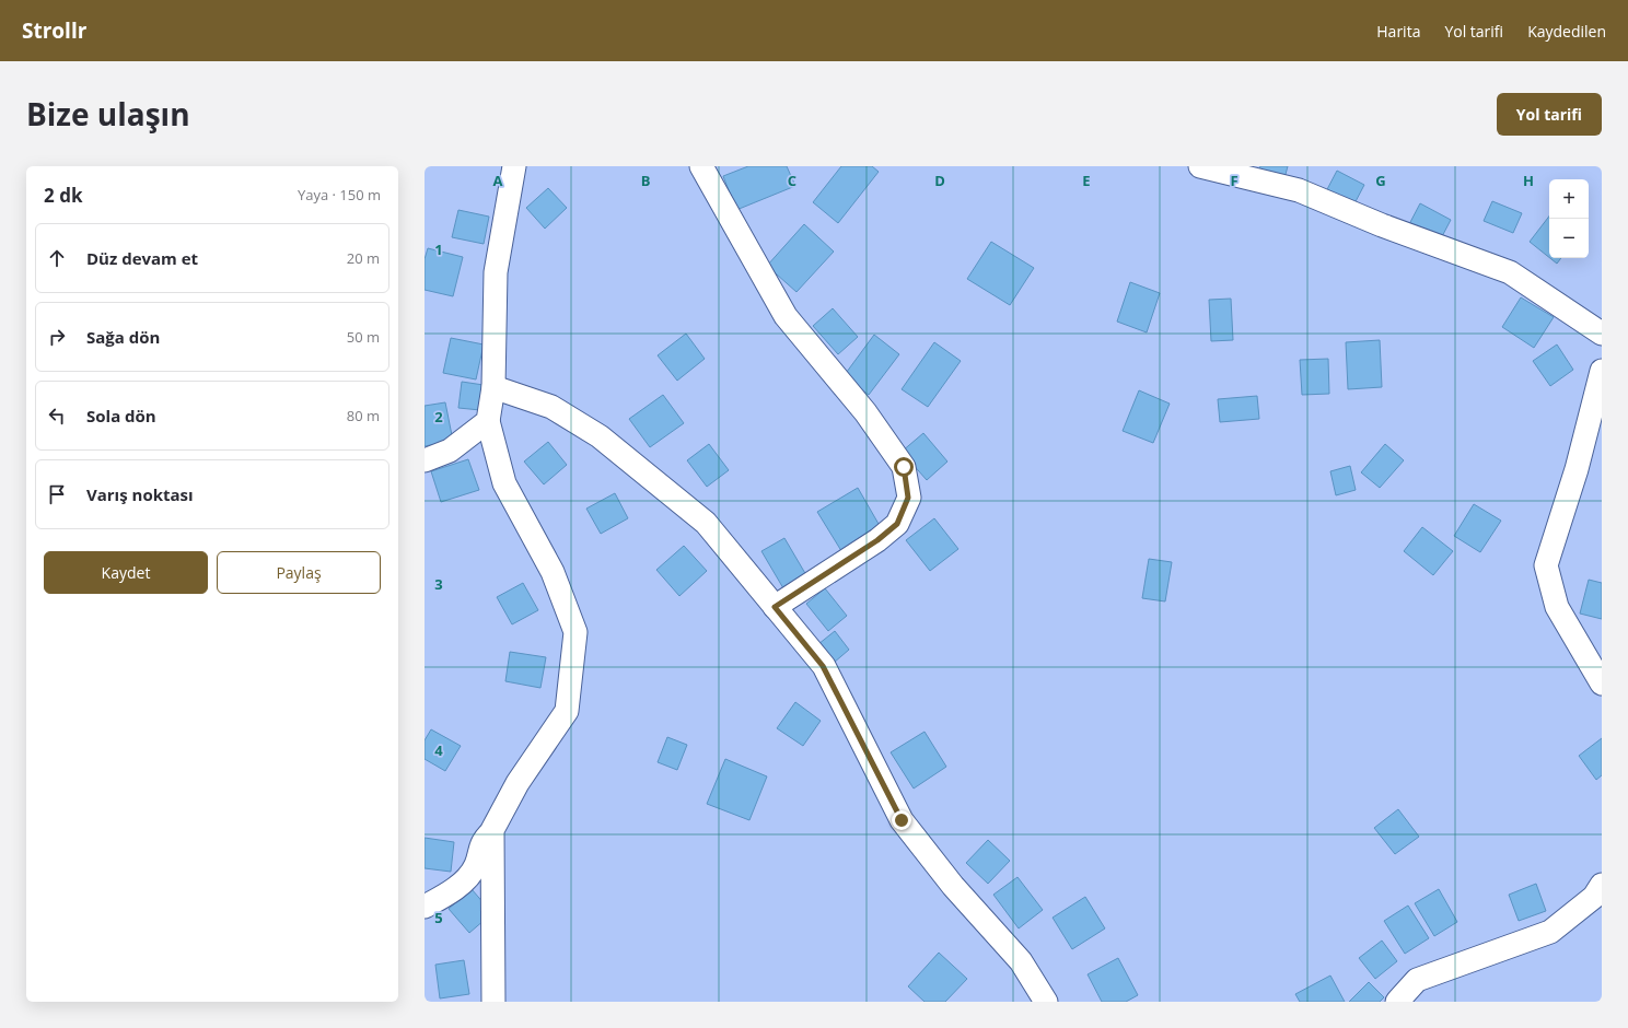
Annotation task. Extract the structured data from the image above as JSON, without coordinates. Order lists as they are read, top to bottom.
{
  "page": {
    "header": "Strollr",
    "nav": ["Harita", "Yol tarifi", "Kaydedilen"],
    "title": "Bize ulaşın",
    "buttons": [
      "Yol tarifi",
      ["Kaydet", "Paylaş"]
    ],
    "heading": ["2 dk", "Yaya · 150 m"],
    "map_buttons": ["+", "−"],
    "list": [
      ["Düz devam et", "20 m"],
      ["Sağa dön", "50 m"],
      ["Sola dön", "80 m"],
      "Varış noktası"
    ]
  },
  "grid": {
    "columns": [
      "A",
      "B",
      "C",
      "D",
      "E",
      "F",
      "G",
      "H"
    ],
    "rows": [
      "1",
      "2",
      "3",
      "4",
      "5"
    ]
  }
}
